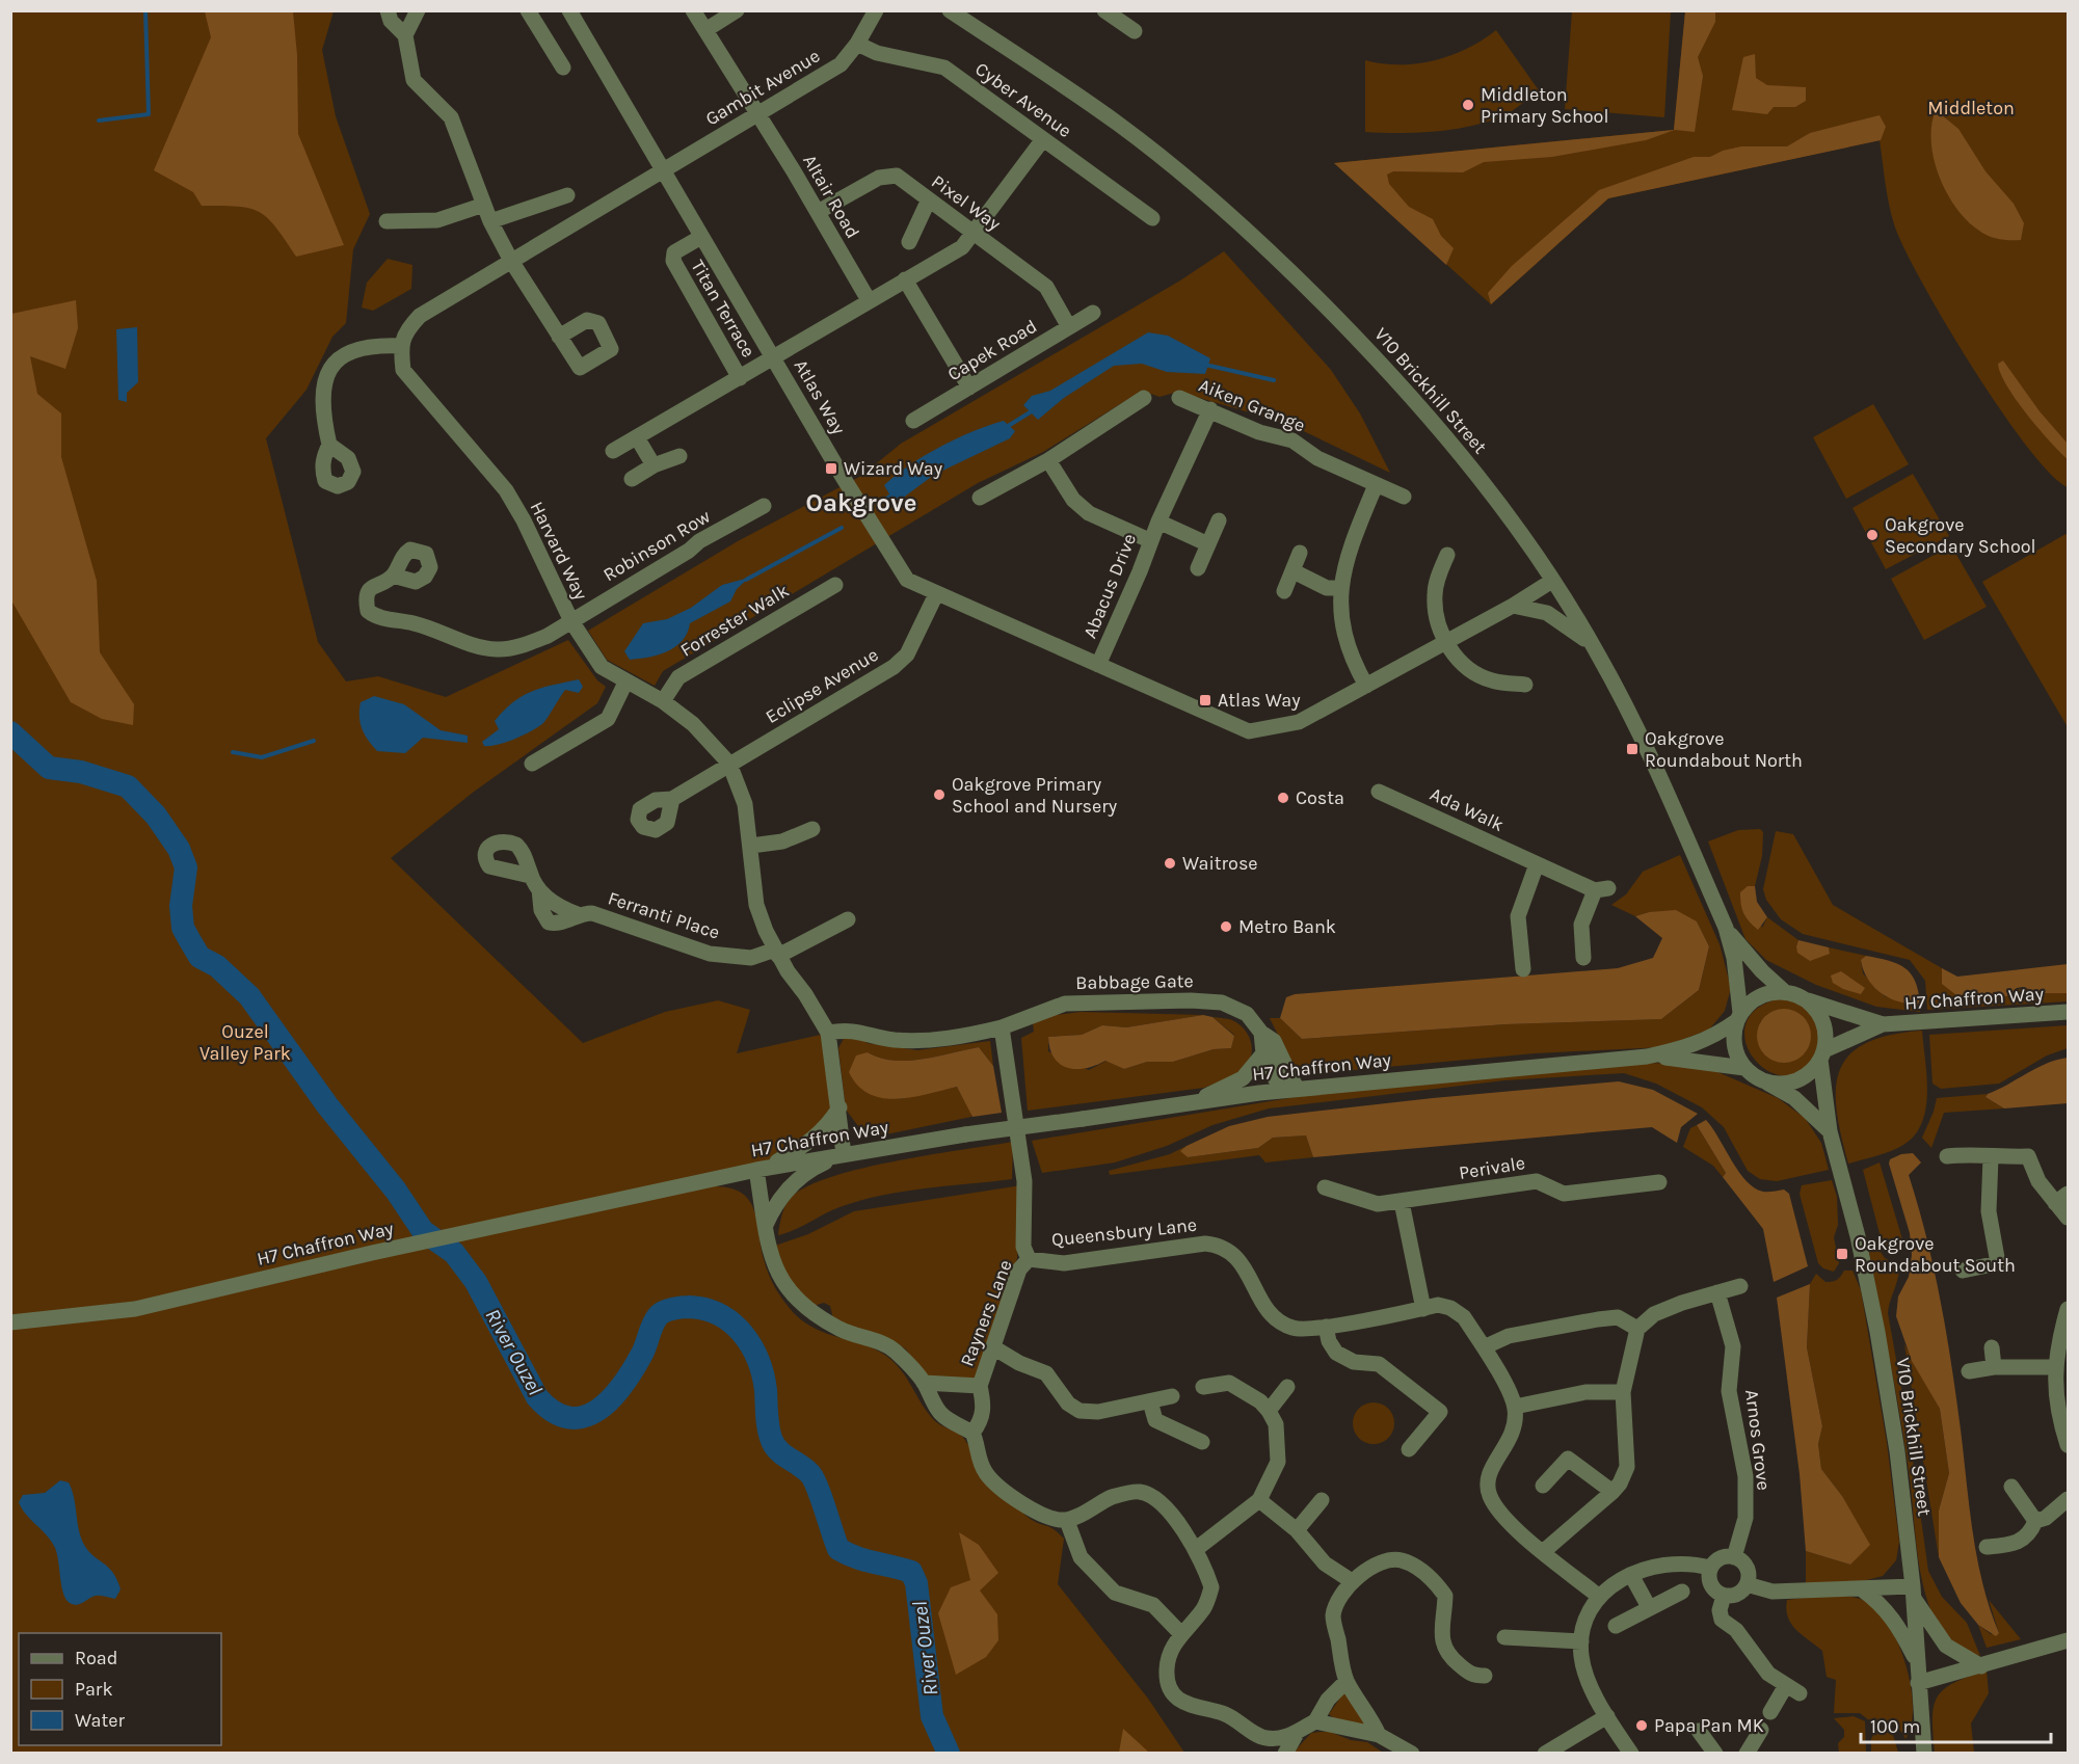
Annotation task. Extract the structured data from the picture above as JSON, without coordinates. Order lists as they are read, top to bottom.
{
  "streets": {
    "street": [
      "Gambit Avenue",
      "Cyber Avenue",
      "Altair Road",
      "Pixel Way",
      "Titan Terrace",
      "Capek Road",
      "V10 Brickhill Street",
      "Atlas Way",
      "Aiken Grange",
      "Robinson Row",
      "Harvard Way",
      "Abacus Drive",
      "Forrester Walk",
      "Eclipse Avenue",
      "Ada Walk",
      "Ferranti Place",
      "Babbage Gate",
      "H7 Chaffron Way",
      "Perivale",
      "Queensbury Lane",
      "Rayners Lane",
      "Arnos Grove"
    ]
  },
  "crossings": [
    ["Gambit Avenue", "Cyber Avenue"],
    ["Gambit Avenue", "Altair Road"],
    ["Gambit Avenue", "Atlas Way"],
    ["Altair Road", "Pixel Way"],
    ["Pixel Way", "Capek Road"],
    ["Titan Terrace", "Atlas Way"],
    ["V10 Brickhill Street", "Atlas Way"],
    ["V10 Brickhill Street", "H7 Chaffron Way"],
    ["Atlas Way", "Abacus Drive"],
    ["Atlas Way", "Eclipse Avenue"],
    ["Aiken Grange", "Abacus Drive"],
    ["Robinson Row", "Harvard Way"],
    ["Harvard Way", "Forrester Walk"],
    ["Harvard Way", "Eclipse Avenue"],
    ["Harvard Way", "Ferranti Place"],
    ["Harvard Way", "Babbage Gate"],
    ["Babbage Gate", "H7 Chaffron Way"],
    ["Babbage Gate", "Rayners Lane"],
    ["Queensbury Lane", "Rayners Lane"]
  ],
  "districts": ["Oakgrove"],
  "water": ["River Ouzel"],
  "parks": ["Middleton", "Ouzel Valley Park"],
  "places": {
    "other": [
      "Middleton Primary School",
      "Oakgrove Secondary School",
      "Oakgrove Primary School and Nursery",
      "Costa",
      "Waitrose",
      "Metro Bank",
      "Papa Pan MK"
    ],
    "transit": [
      "Wizard Way",
      "Atlas Way",
      "Oakgrove Roundabout North",
      "Oakgrove Roundabout South"
    ]
  },
  "legend": ["Road", "Park", "Water"],
  "scale_bar": "100 m"
}
